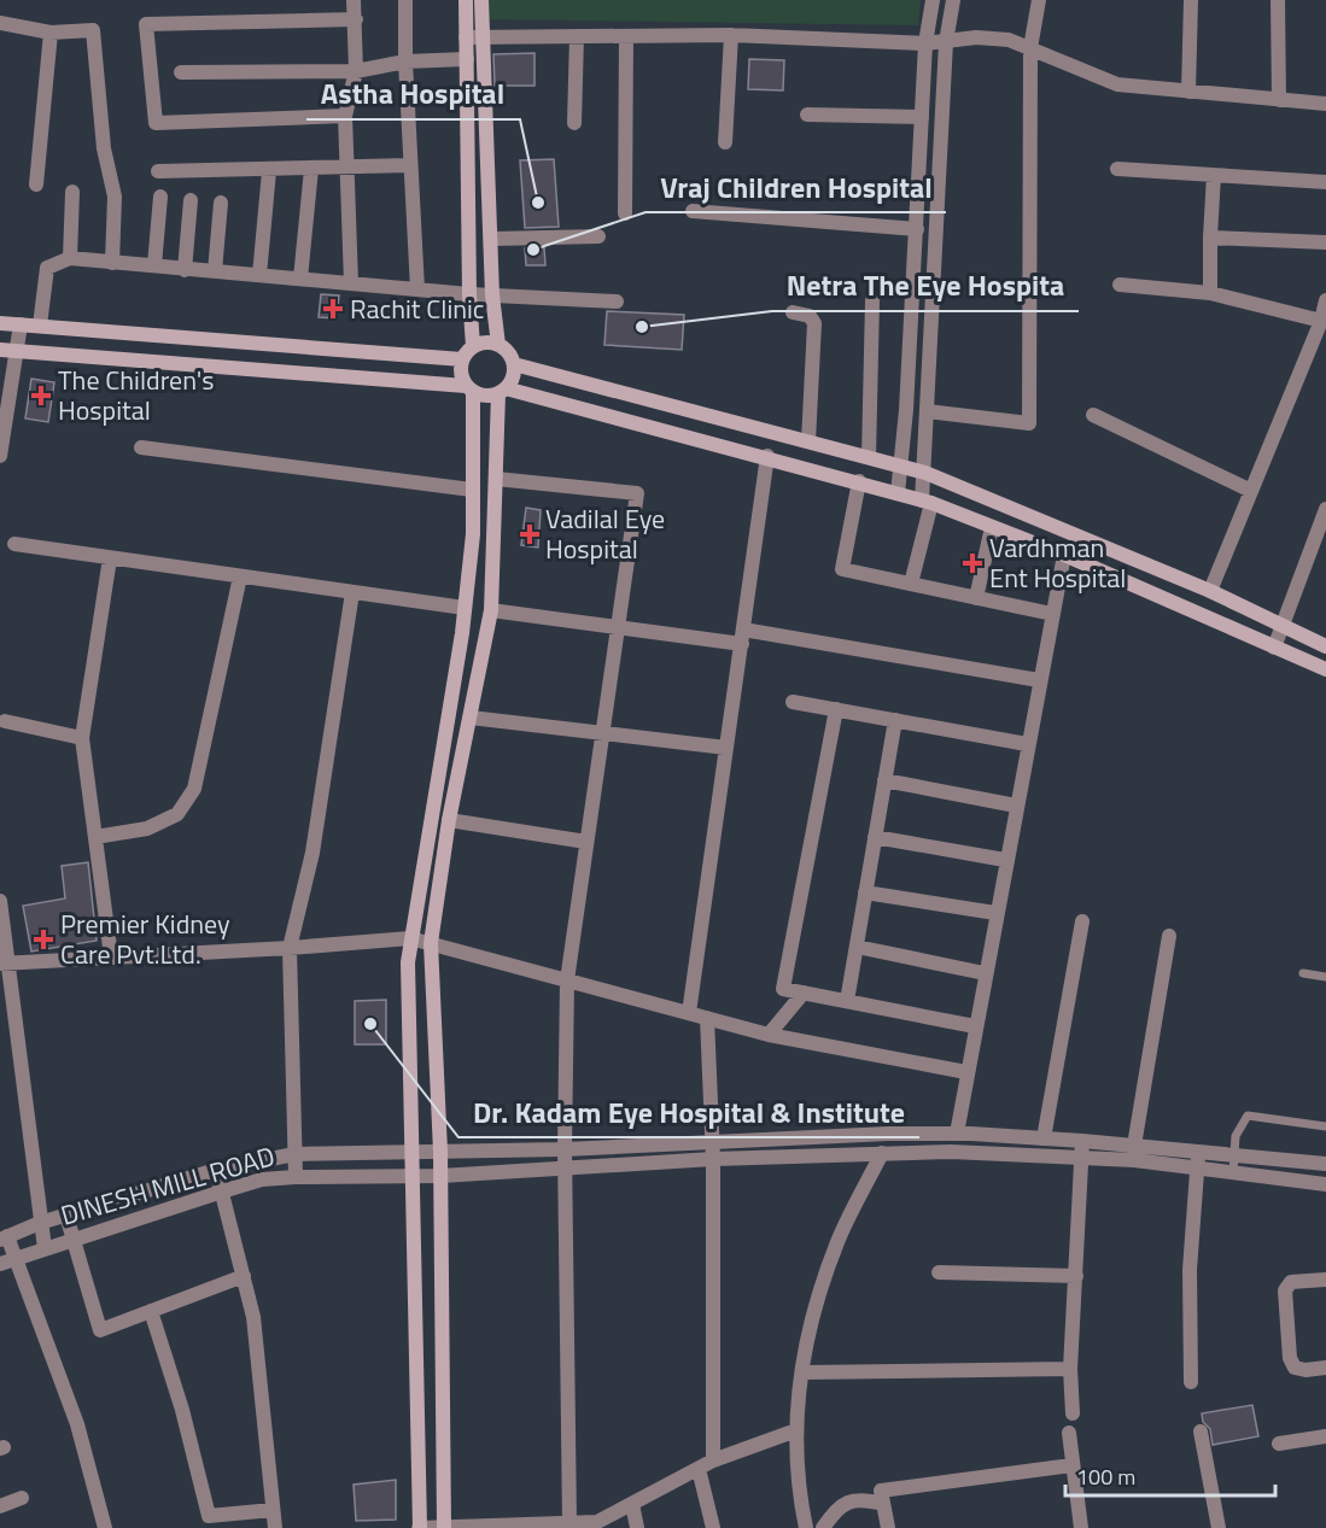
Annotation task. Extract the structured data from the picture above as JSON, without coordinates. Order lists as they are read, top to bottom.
{
  "streets": {
    "street": ["DINESH MILL ROAD"]
  },
  "places": {
    "other": [
      "Astha Hospital",
      "Vraj Children Hospital",
      "Netra The Eye Hospita",
      "Dr. Kadam Eye Hospital & Institute"
    ],
    "health": [
      "Rachit Clinic",
      "The Children's Hospital",
      "Vadilal Eye Hospital",
      "Vardhman Ent Hospital",
      "Premier Kidney Care Pvt.Ltd."
    ]
  },
  "scale_bar": "100 m"
}
